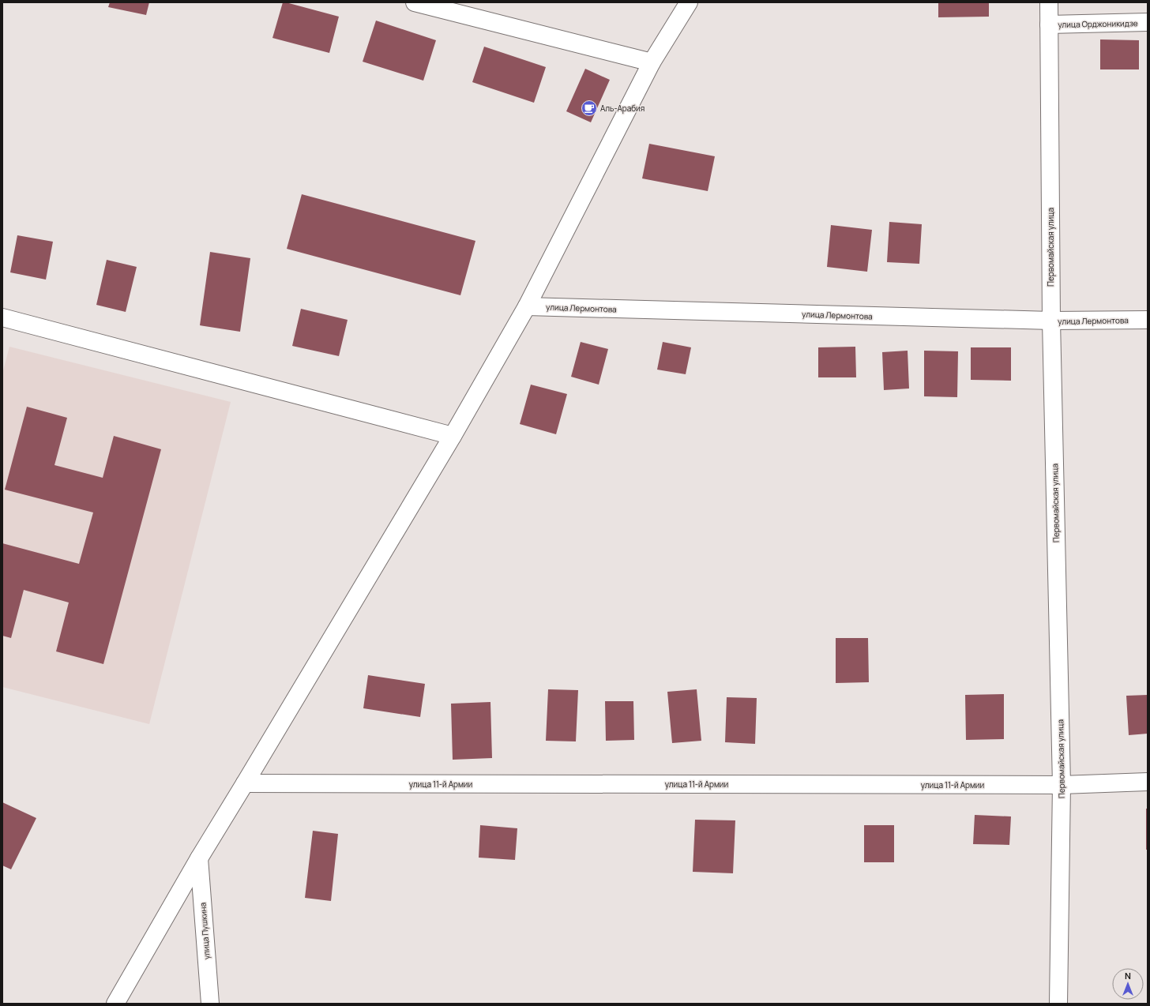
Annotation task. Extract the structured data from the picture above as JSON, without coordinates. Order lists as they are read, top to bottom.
{
  "streets": {
    "street": [
      "улица Орджоникидзе",
      "Первомайская улица",
      "улица Лермонтова",
      "улица 11-й Армии",
      "улица Пушкина"
    ]
  },
  "crossings": [
    ["улица Орджоникидзе", "Первомайская улица"],
    ["Первомайская улица", "улица Лермонтова"],
    ["Первомайская улица", "улица 11-й Армии"]
  ],
  "places": {
    "cafe": ["Аль-Арабия"]
  },
  "north": "top"
}
